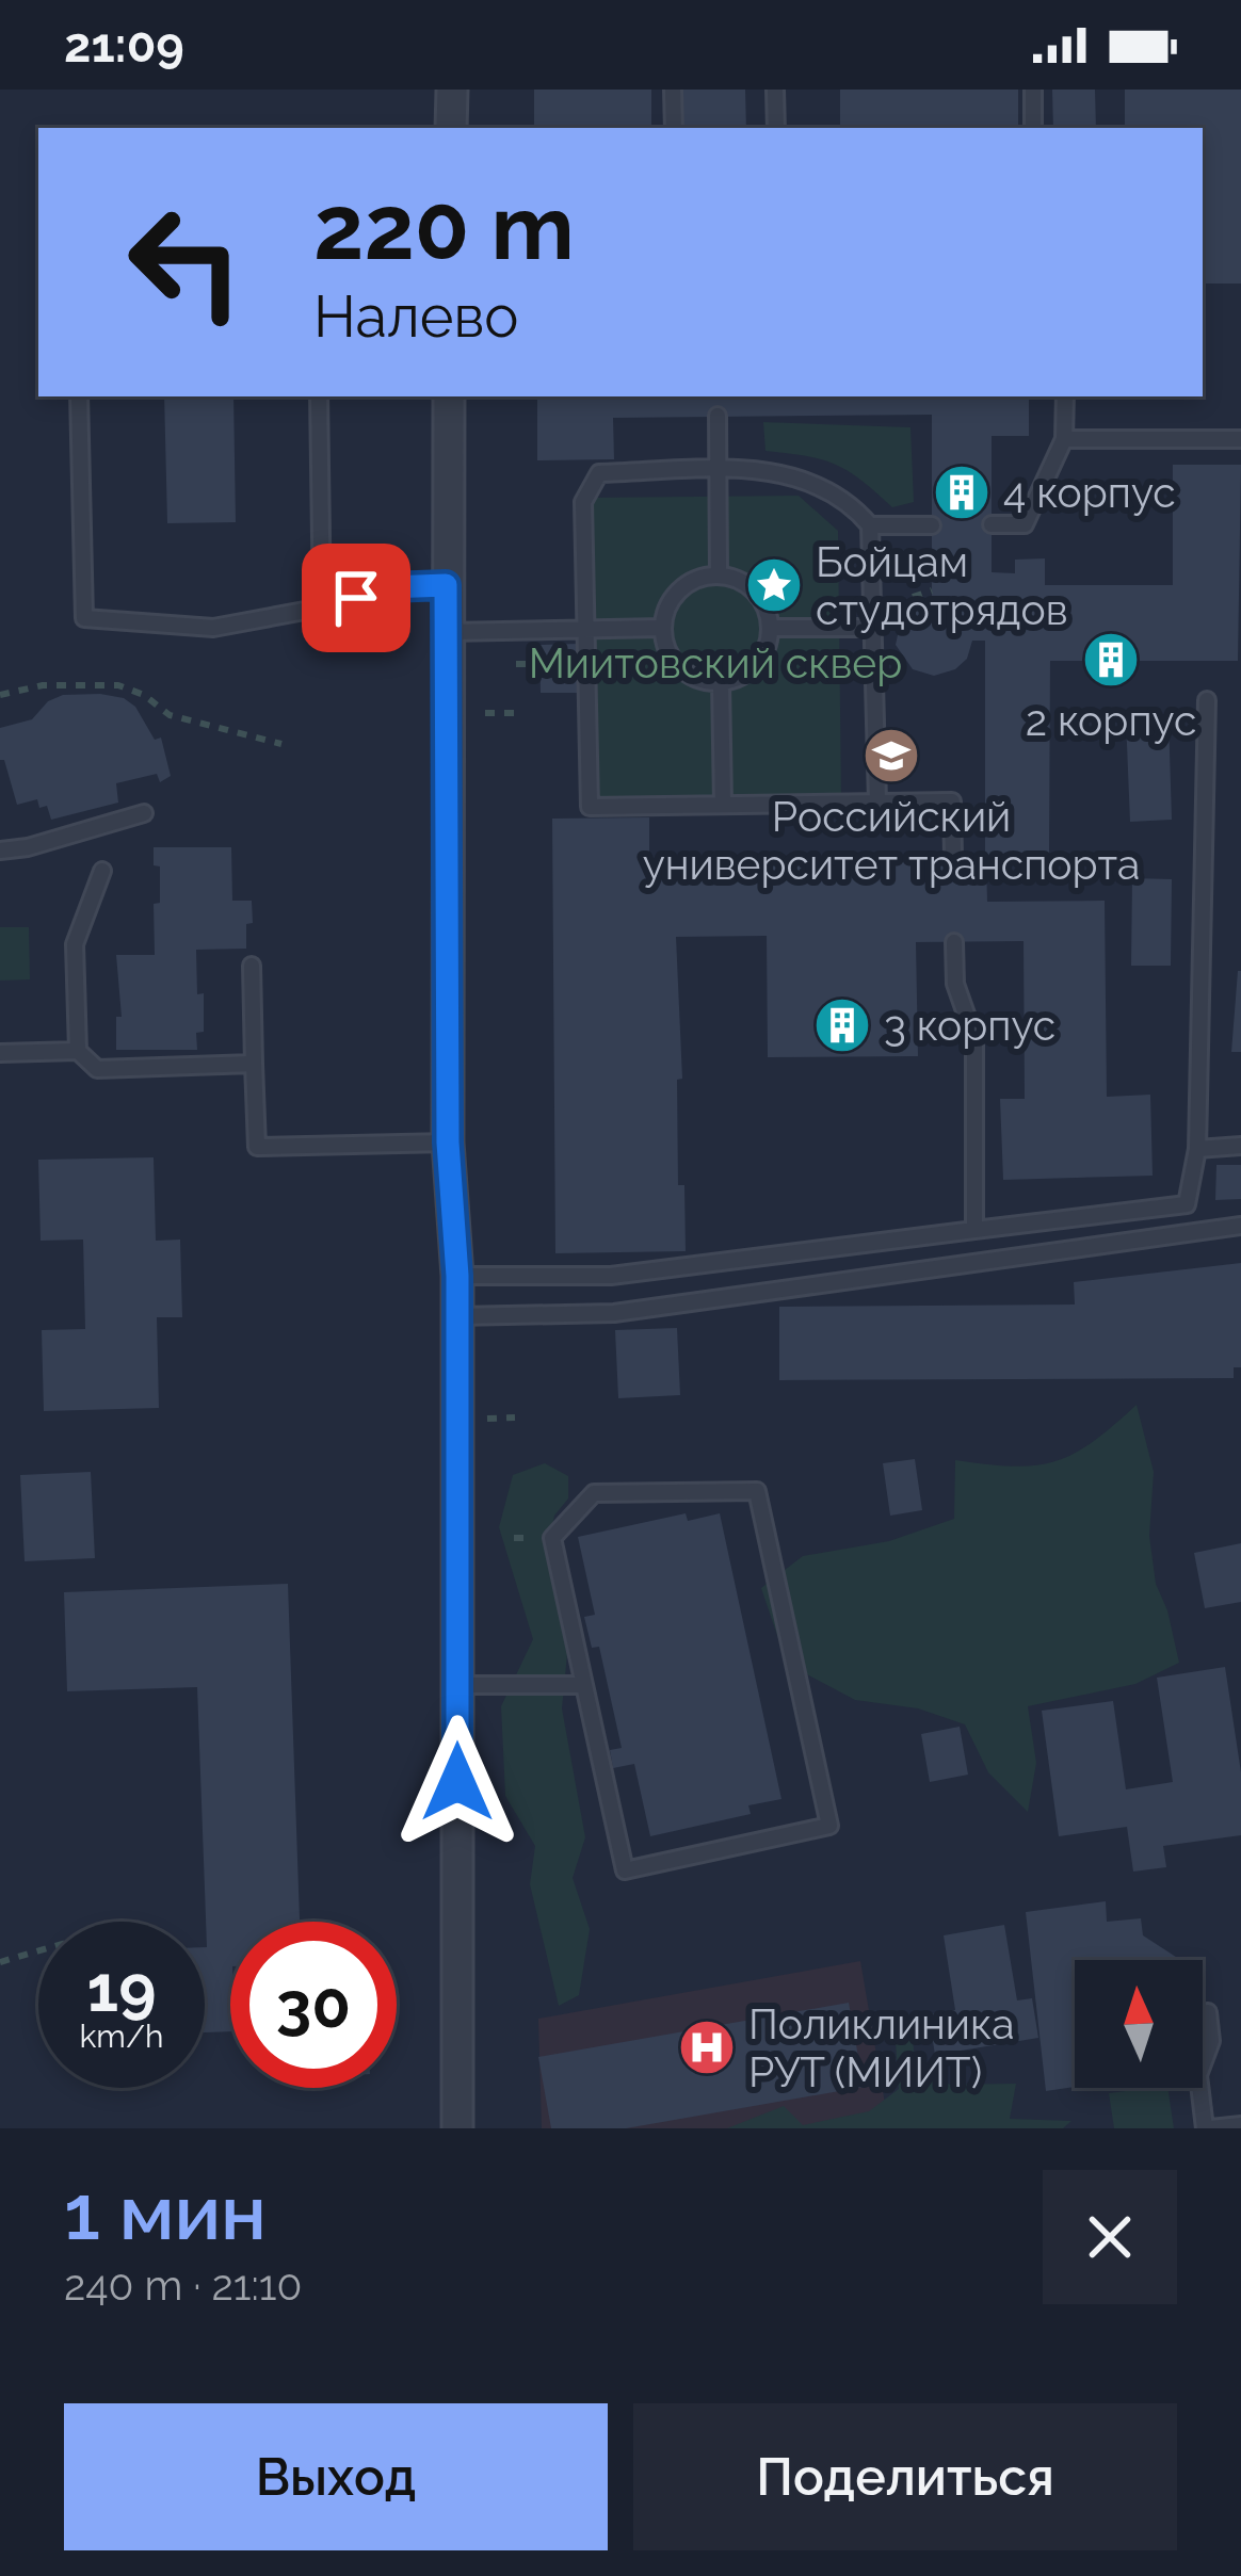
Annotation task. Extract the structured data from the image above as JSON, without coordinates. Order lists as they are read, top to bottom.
{
  "parks": ["Миитовский сквер"],
  "places": {
    "building": ["4 корпус", "2 корпус", "3 корпус"],
    "place": ["Бойцам студотрядов"],
    "school or university": ["Российский университет транспорта"],
    "hospital": ["Поликлиника РУТ (МИИТ)"]
  },
  "north": "top",
  "page": {
    "status": "21:09",
    "turn": ["220 m", "Налево"],
    "speed": "19 km/h",
    "limit": "30",
    "heading": ["1 мин", "240 m · 21:10"],
    "buttons": ["Выход", "Поделиться"]
  }
}
